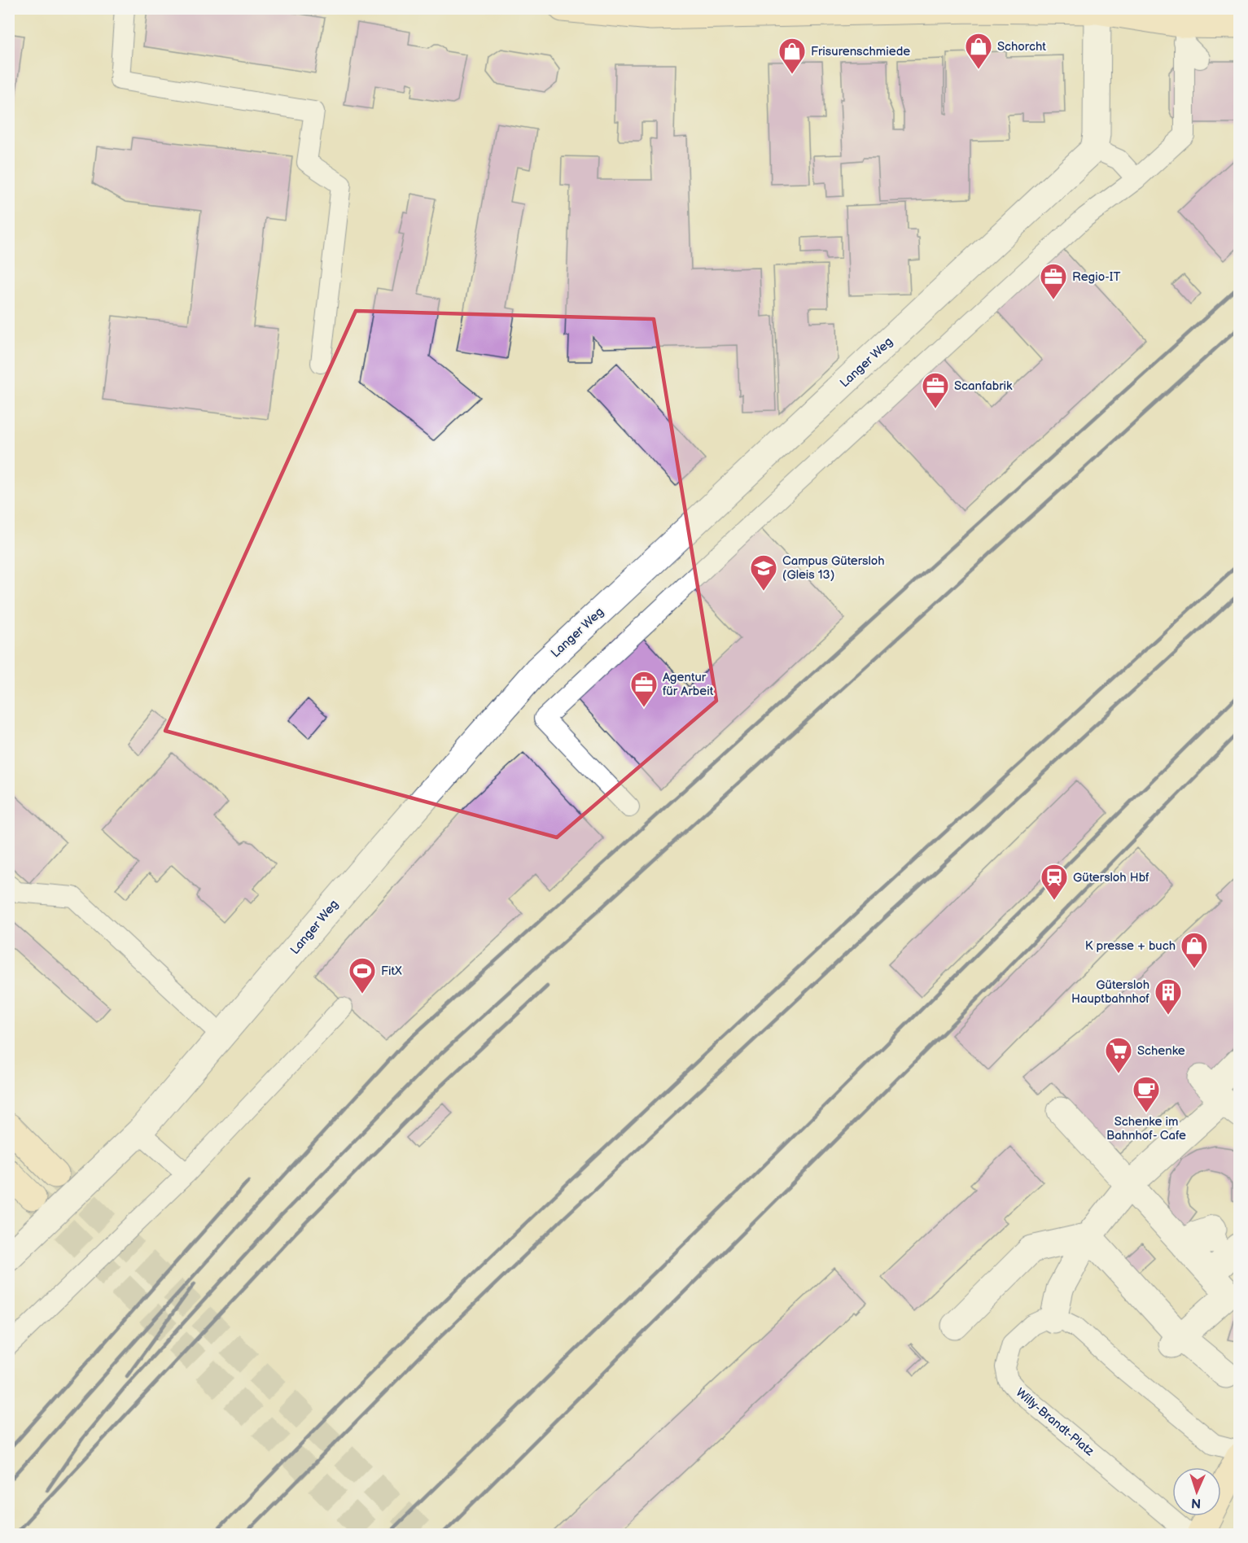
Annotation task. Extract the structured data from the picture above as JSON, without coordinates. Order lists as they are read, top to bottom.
{
  "streets": {
    "street": ["Langer Weg"],
    "lane": ["Willy-Brandt-Platz"]
  },
  "places": {
    "shop": ["Schorcht", "Frisurenschmiede", "K presse + buch"],
    "office": ["Regio-IT", "Scanfabrik", "Agentur für Arbeit"],
    "school or university": ["Campus Gütersloh (Gleis 13)"],
    "station": ["Gütersloh Hbf"],
    "sports": ["FitX"],
    "building": ["Gütersloh Hauptbahnhof"],
    "supermarket": ["Schenke"],
    "cafe": ["Schenke im Bahnhof- Cafe"]
  },
  "north": "bottom"
}
